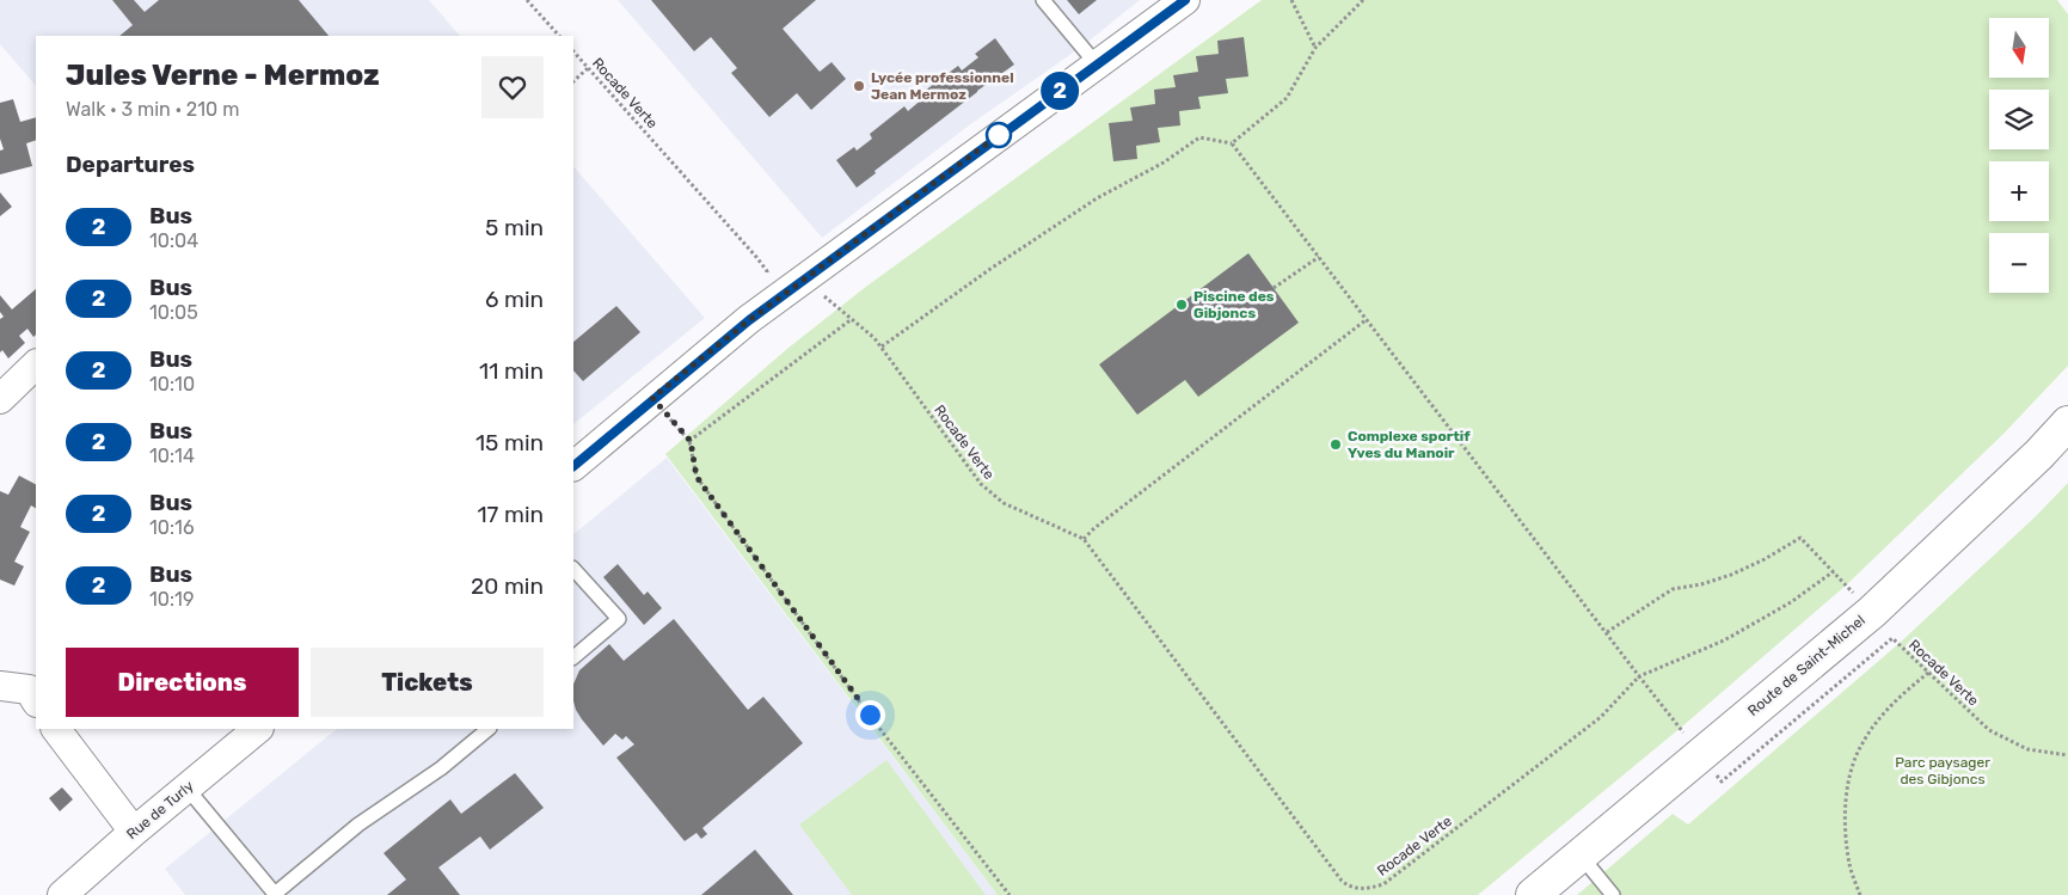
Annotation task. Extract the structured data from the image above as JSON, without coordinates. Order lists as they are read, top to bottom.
{
  "streets": {
    "street": ["Route de Saint-Michel", "Rue de Turly"],
    "path": ["Rocade Verte"]
  },
  "crossings": [
    ["Rocade Verte", "Route de Saint-Michel"]
  ],
  "parks": ["Parc paysager des Gibjoncs"],
  "places": ["Lycée professionnel Jean Mermoz", "Piscine des Gibjoncs", "Complexe sportif Yves du Manoir"],
  "lines": ["bus line 2"],
  "north": "bottom",
  "page": {
    "on_map": "2",
    "map_buttons": ["+", "−"],
    "heading": [
      ["Jules Verne - Mermoz", "Walk · 3 min · 210 m"],
      "Departures"
    ],
    "list": [
      {
        "mark": "2",
        "name": "Bus",
        "note": "10:04",
        "value": "5 min"
      },
      {
        "mark": "2",
        "name": "Bus",
        "note": "10:05",
        "value": "6 min"
      },
      {
        "mark": "2",
        "name": "Bus",
        "note": "10:10",
        "value": "11 min"
      },
      {
        "mark": "2",
        "name": "Bus",
        "note": "10:14",
        "value": "15 min"
      },
      {
        "mark": "2",
        "name": "Bus",
        "note": "10:16",
        "value": "17 min"
      },
      {
        "mark": "2",
        "name": "Bus",
        "note": "10:19",
        "value": "20 min"
      }
    ],
    "buttons": ["Directions", "Tickets"]
  }
}
